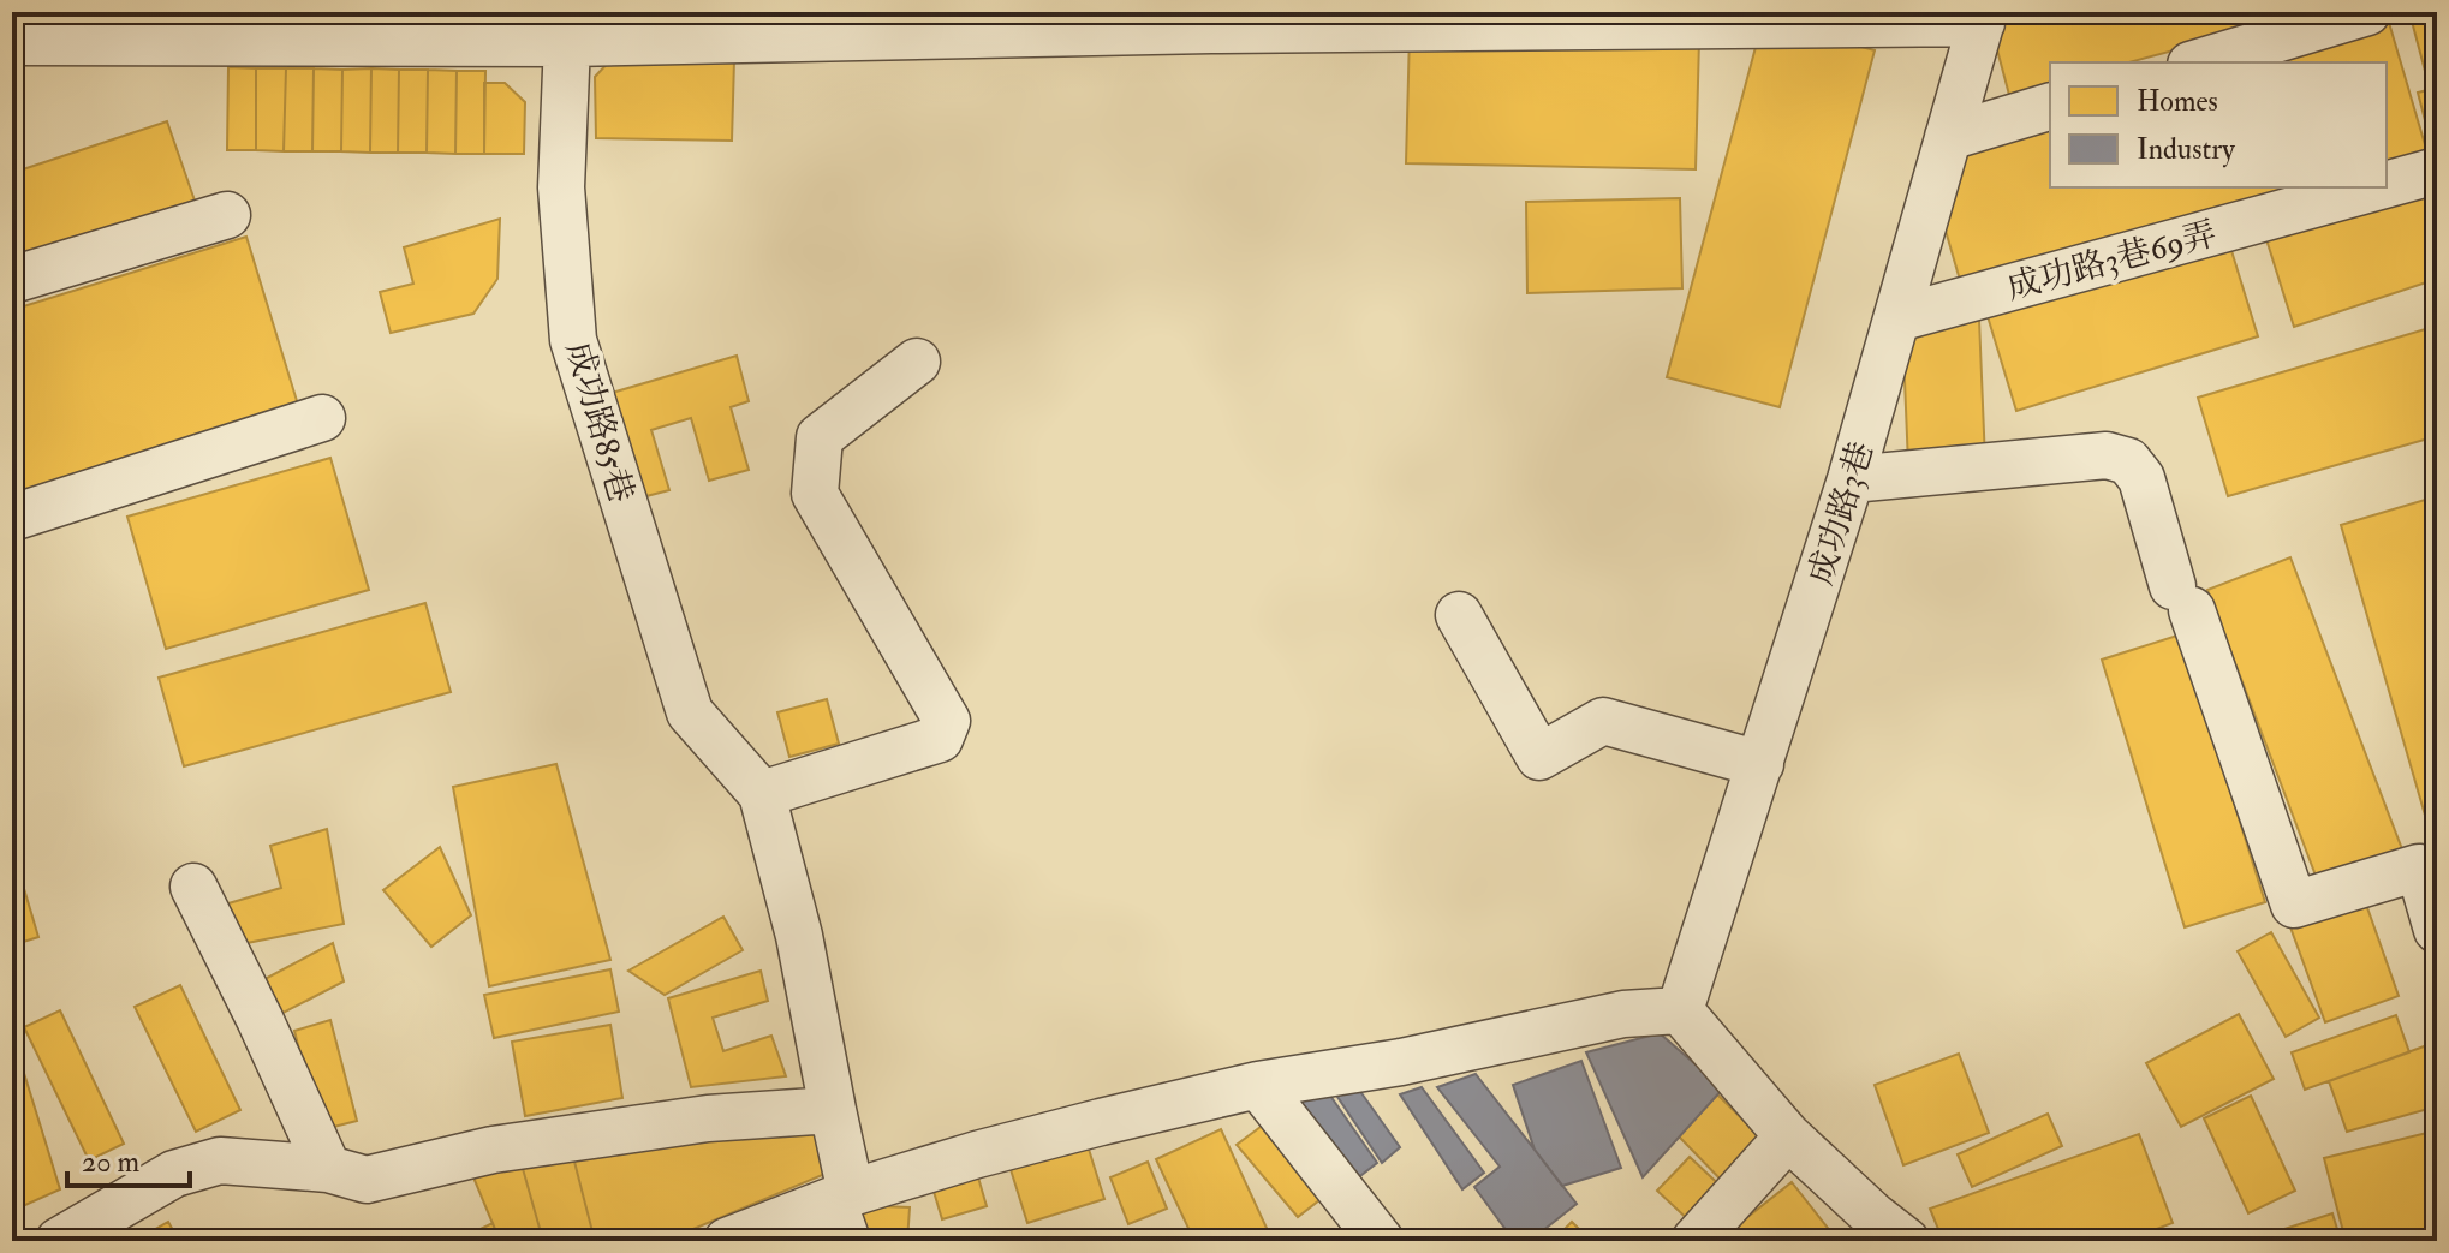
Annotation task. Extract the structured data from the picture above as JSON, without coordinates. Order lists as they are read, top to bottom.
{
  "streets": {
    "street": ["成功路3巷69弄", "成功路85巷", "成功路3巷"]
  },
  "crossings": [
    ["成功路3巷69弄", "成功路3巷"]
  ],
  "legend": ["Homes", "Industry"],
  "scale_bar": "20 m"
}
